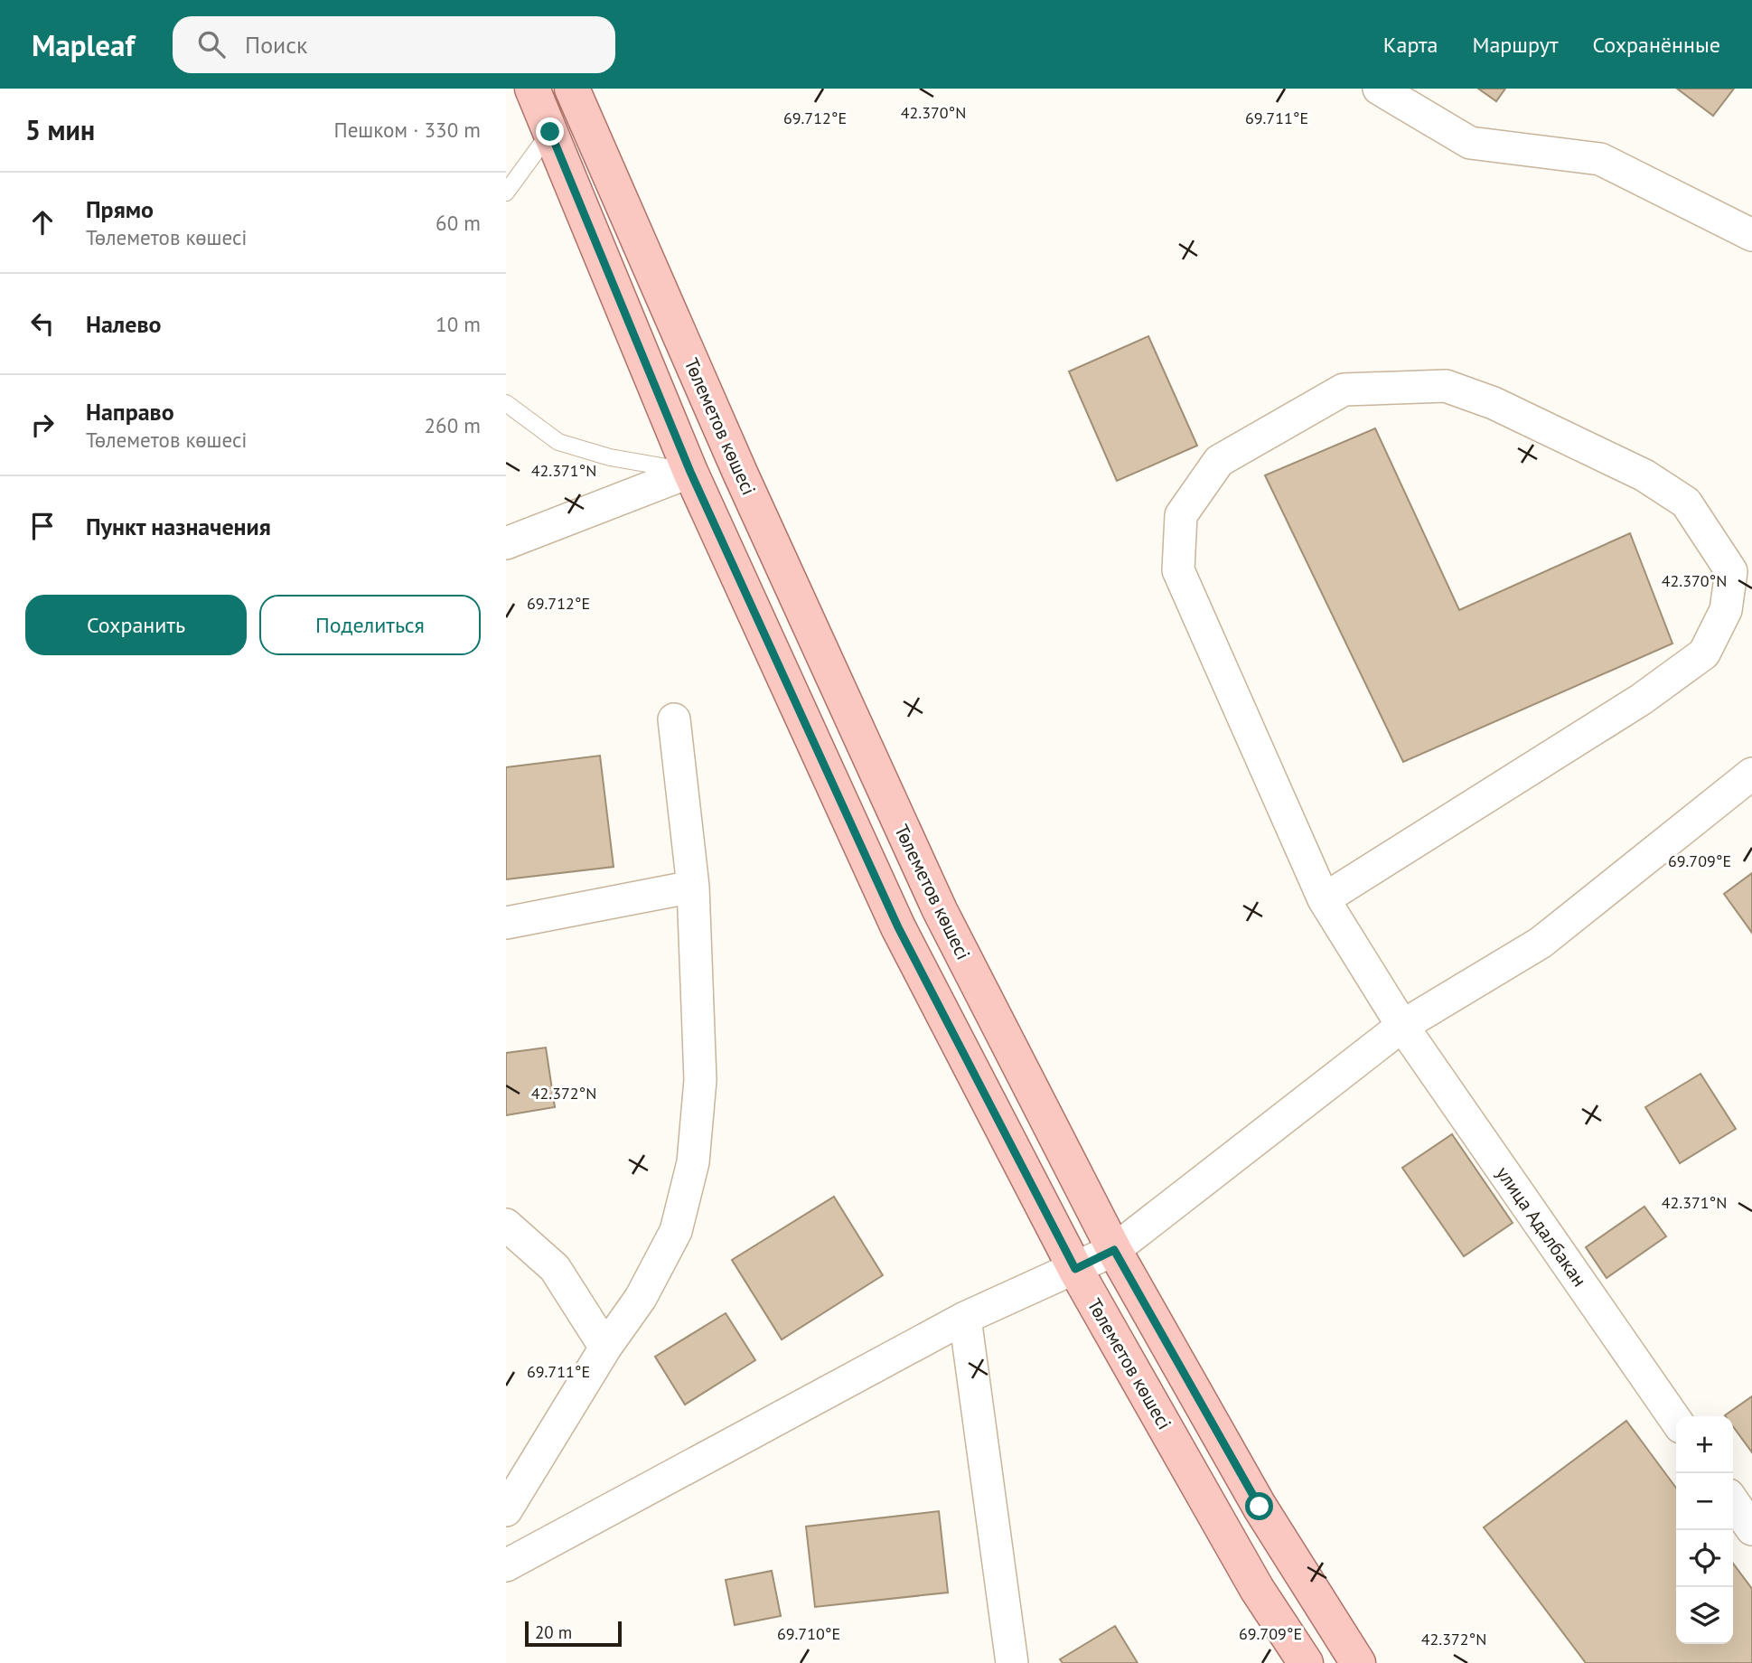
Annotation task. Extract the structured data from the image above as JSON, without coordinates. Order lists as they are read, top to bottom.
{
  "streets": {
    "main road": ["Төлеметов көшесі"],
    "street": ["улица Адалбакан"]
  },
  "scale_bar": "20 m",
  "page": {
    "header": "Mapleaf",
    "search": "Поиск",
    "nav": ["Карта", "Маршрут", "Сохранённые"],
    "heading": ["5 мин", "Пешком · 330 m"],
    "list": [
      ["Прямо", "Төлеметов көшесі", "60 m"],
      ["Налево", "10 m"],
      ["Направо", "Төлеметов көшесі", "260 m"],
      "Пункт назначения"
    ],
    "buttons": ["Сохранить", "Поделиться"],
    "map_buttons": ["+", "−"],
    "scale": "20 m"
  },
  "coordinates": [
    "42.370°N",
    "69.712°E",
    "69.711°E",
    "42.371°N",
    "69.709°E",
    "42.372°N",
    "69.710°E"
  ]
}
